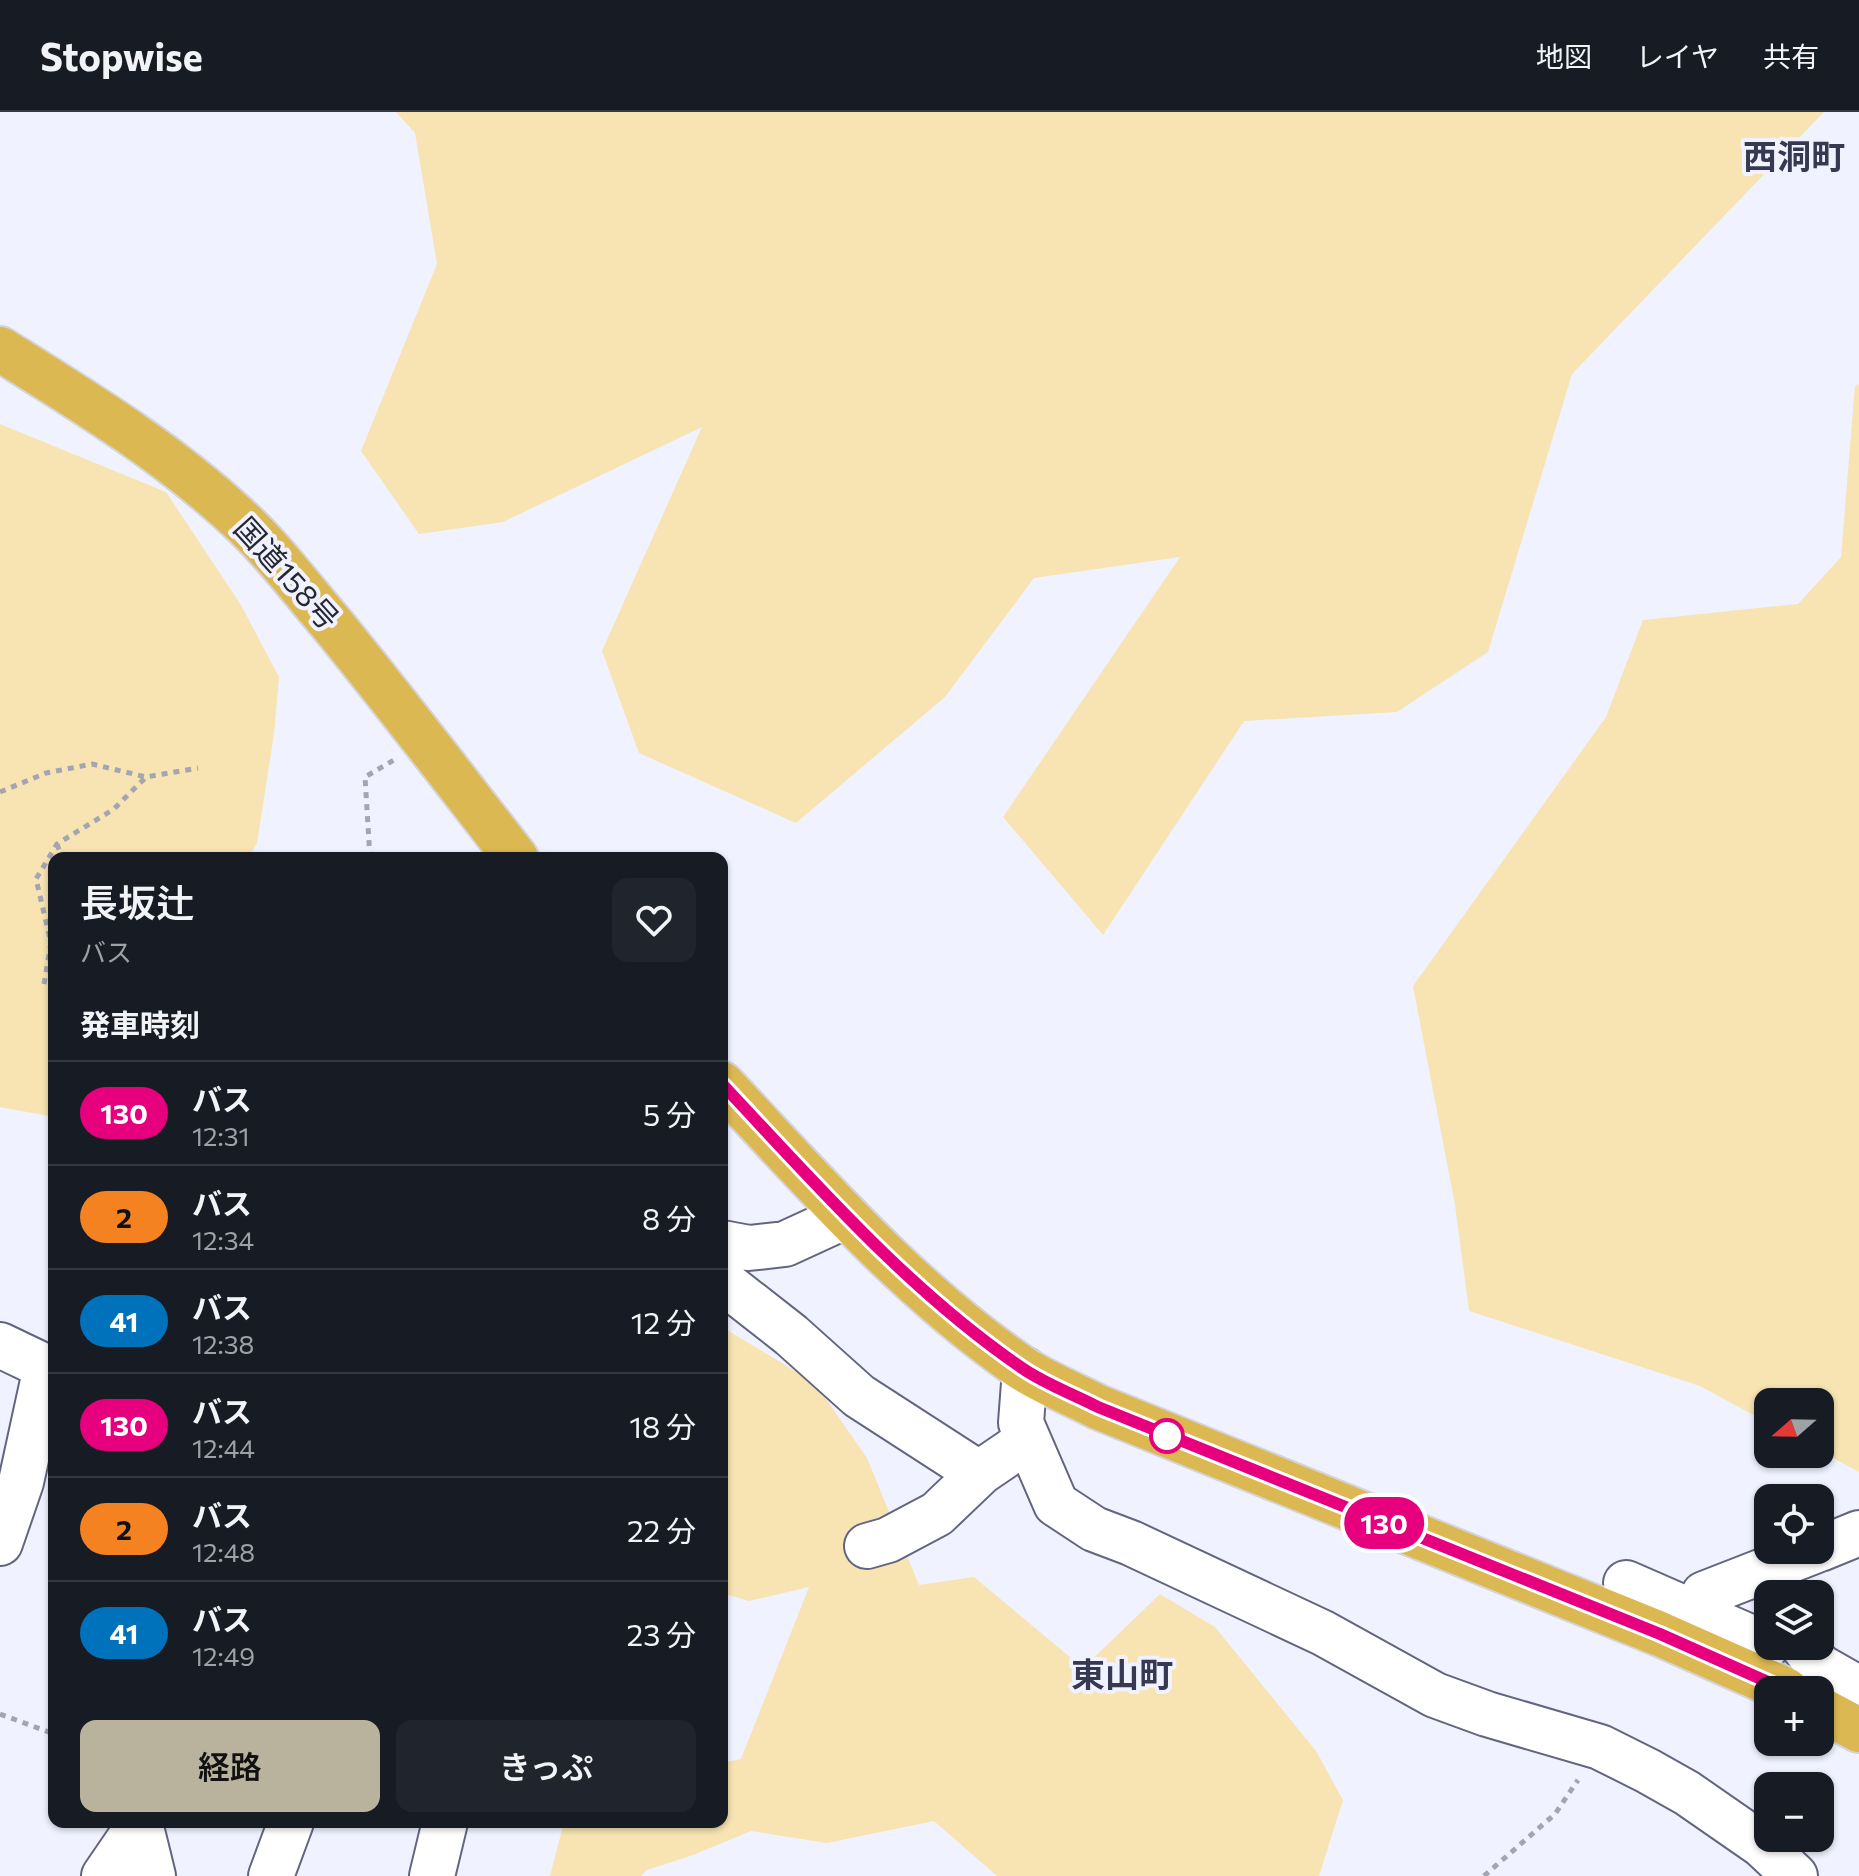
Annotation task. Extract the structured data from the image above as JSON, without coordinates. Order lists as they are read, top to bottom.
{
  "streets": {
    "highway": ["国道158号"]
  },
  "districts": ["西洞町", "東山町"],
  "lines": ["bus line 130"],
  "north": "left",
  "page": {
    "header": "Stopwise",
    "nav": ["地図", "レイヤ", "共有"],
    "on_map": "130",
    "heading": [
      ["長坂辻", "バス"],
      "発車時刻"
    ],
    "list": [
      {
        "mark": "130",
        "name": "バス",
        "note": "12:31",
        "value": "5 分"
      },
      {
        "mark": "2",
        "name": "バス",
        "note": "12:34",
        "value": "8 分"
      },
      {
        "mark": "41",
        "name": "バス",
        "note": "12:38",
        "value": "12 分"
      },
      {
        "mark": "130",
        "name": "バス",
        "note": "12:44",
        "value": "18 分"
      },
      {
        "mark": "2",
        "name": "バス",
        "note": "12:48",
        "value": "22 分"
      },
      {
        "mark": "41",
        "name": "バス",
        "note": "12:49",
        "value": "23 分"
      }
    ],
    "map_buttons": ["+", "−"],
    "buttons": ["経路", "きっぷ"]
  }
}
